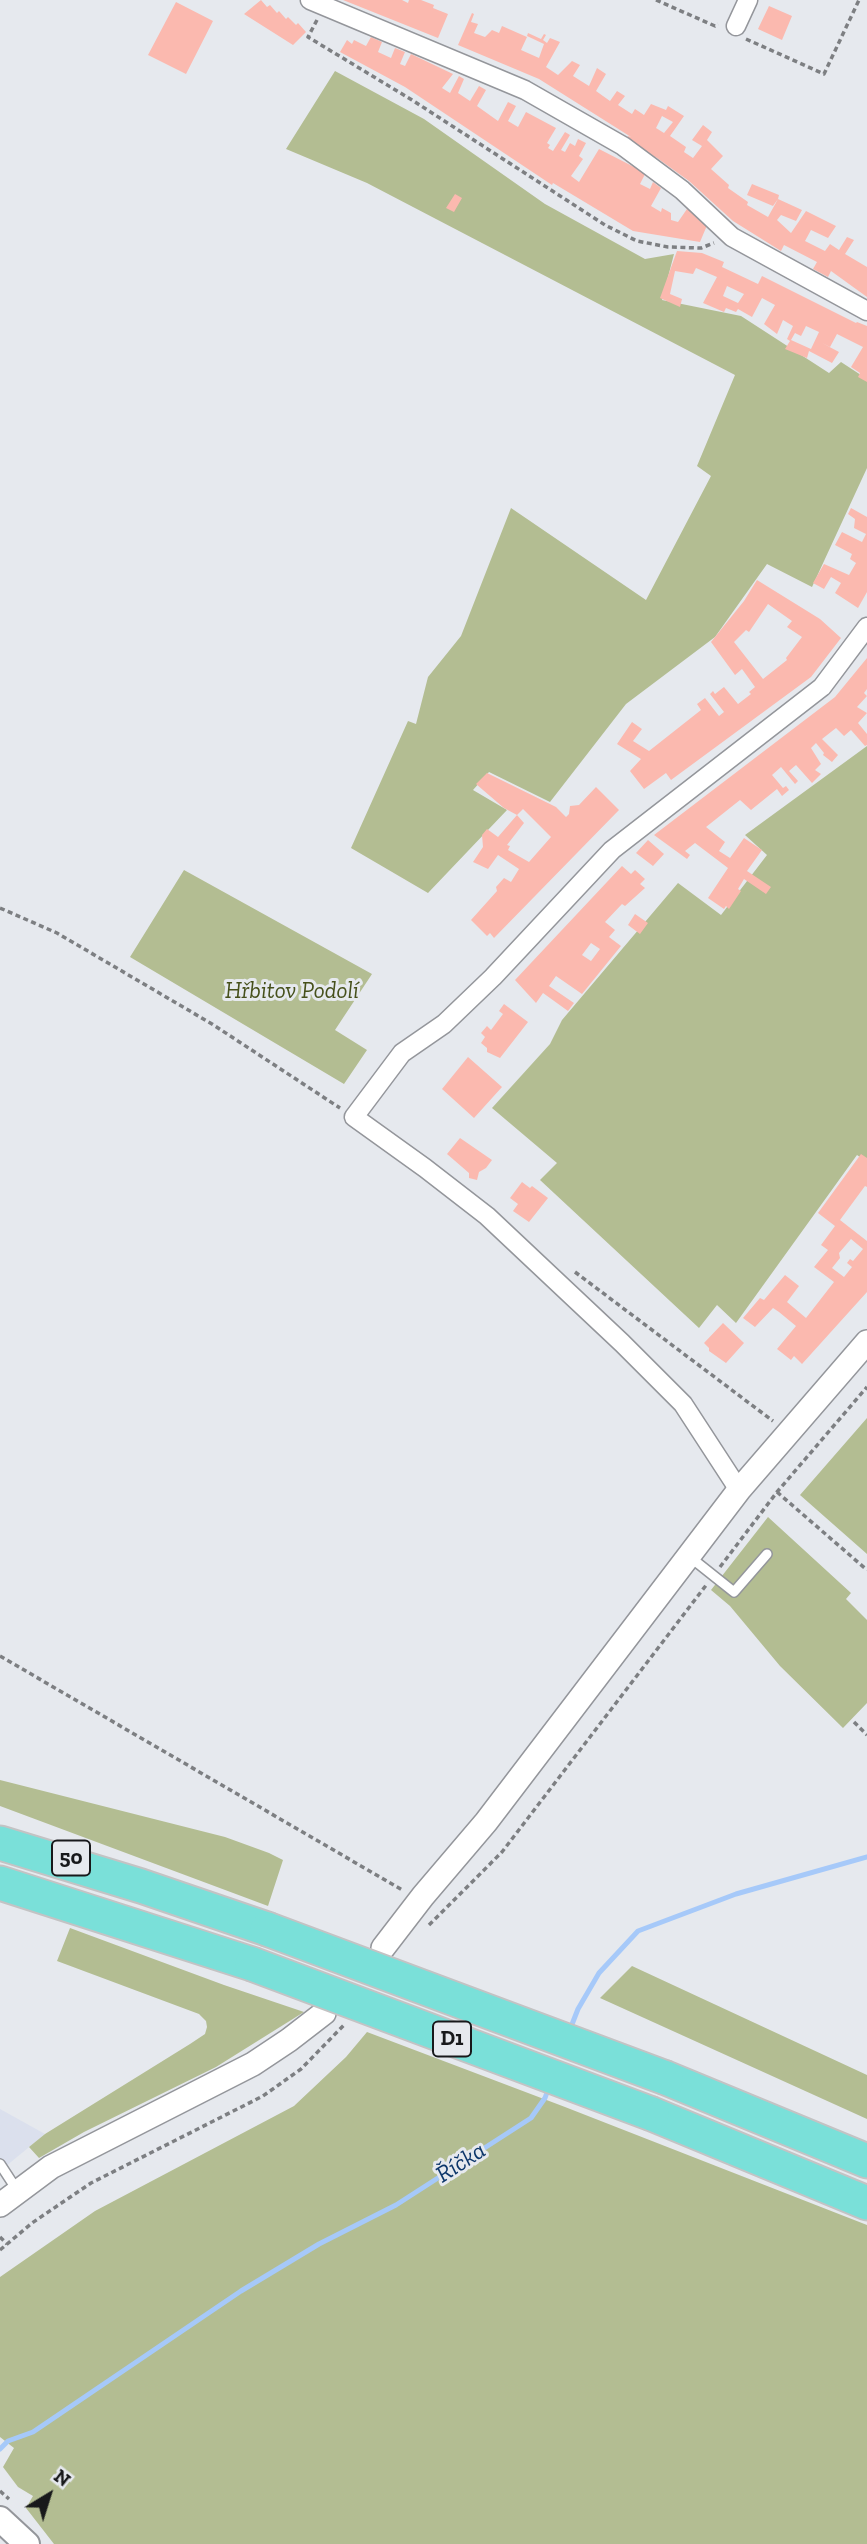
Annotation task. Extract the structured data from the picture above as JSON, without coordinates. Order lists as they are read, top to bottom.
{
  "streets": {
    "highway": ["50", "D1"]
  },
  "crossings": [
    ["50", "D1"]
  ],
  "water": ["Říčka"],
  "parks": ["Hřbitov Podolí"],
  "north": "top right"
}
